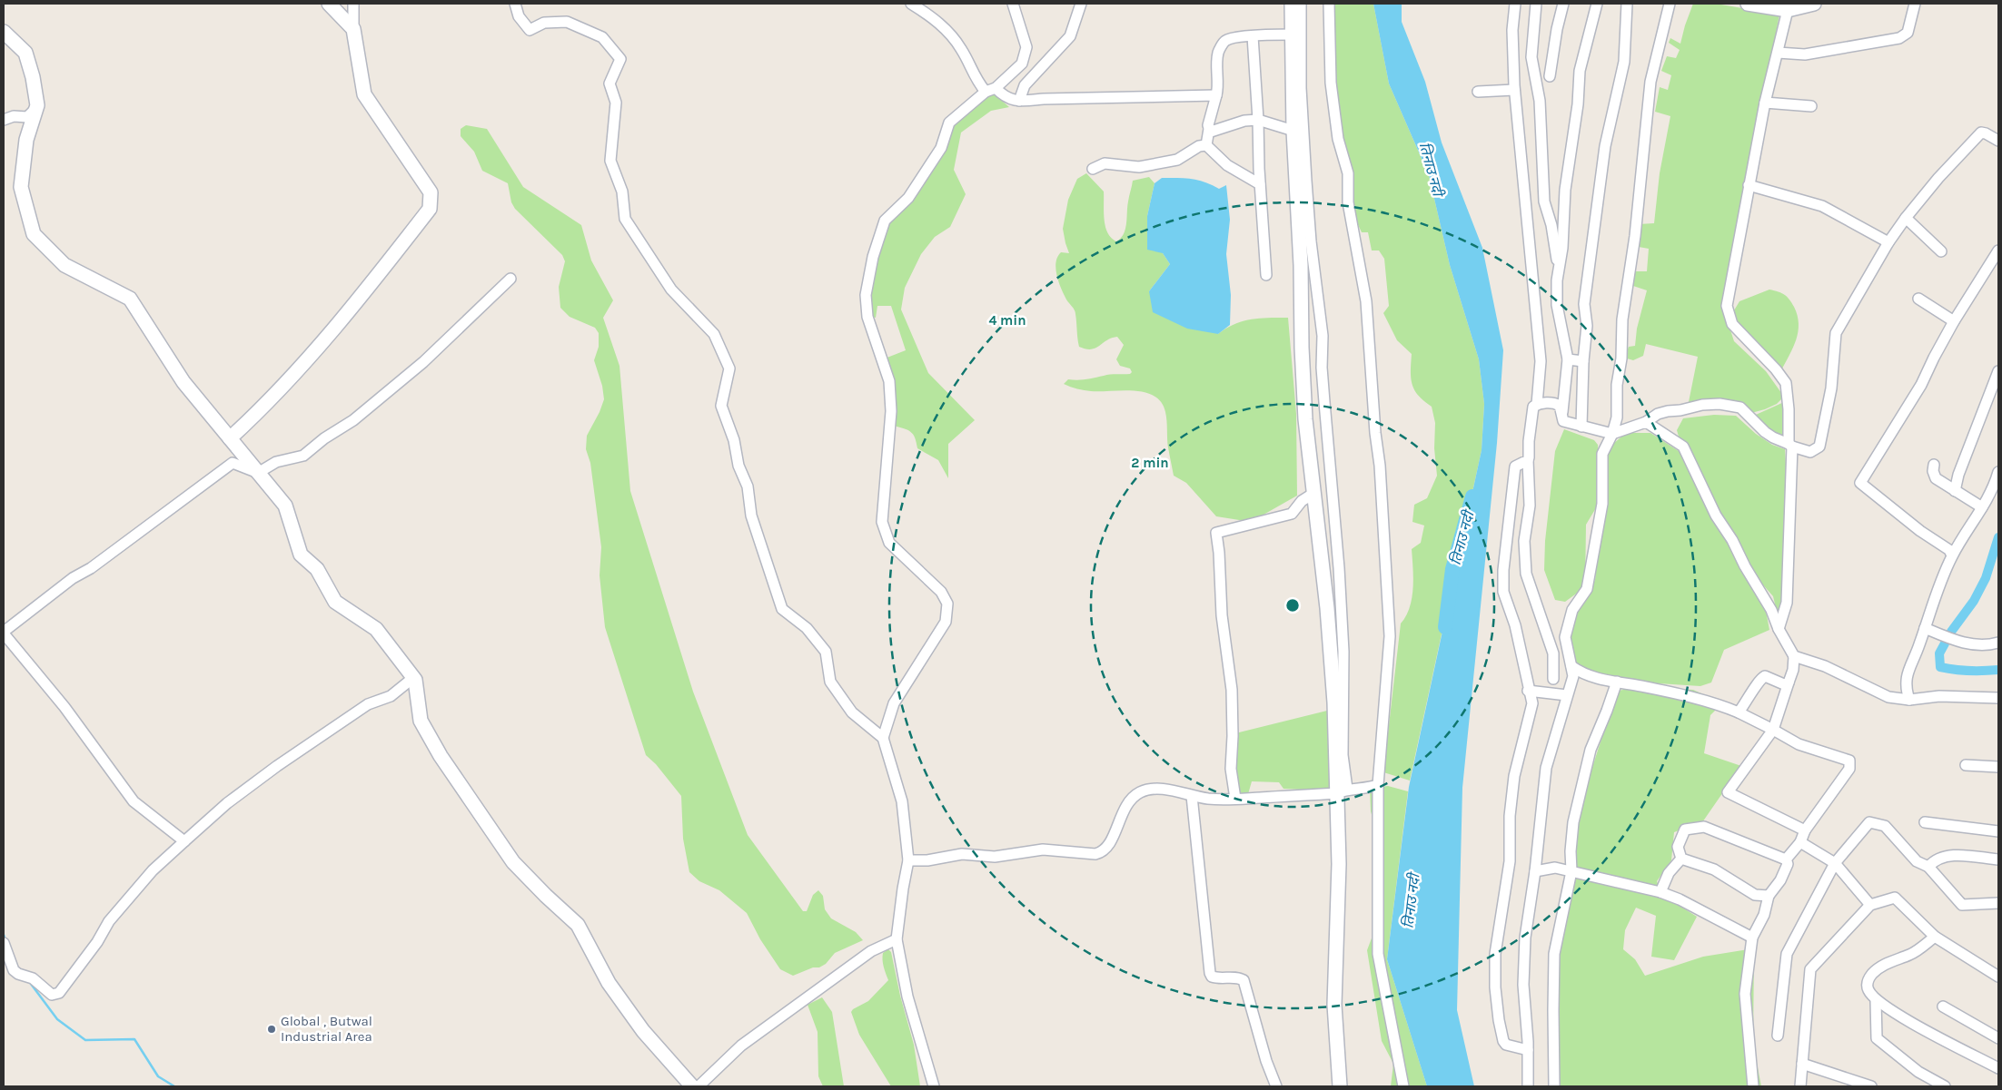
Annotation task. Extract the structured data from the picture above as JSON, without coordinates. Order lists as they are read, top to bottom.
{
  "water": ["तिनाउ नदी"],
  "places": ["Global , Butwal Industrial Area"],
  "rings": ["4 min", "2 min"]
}
